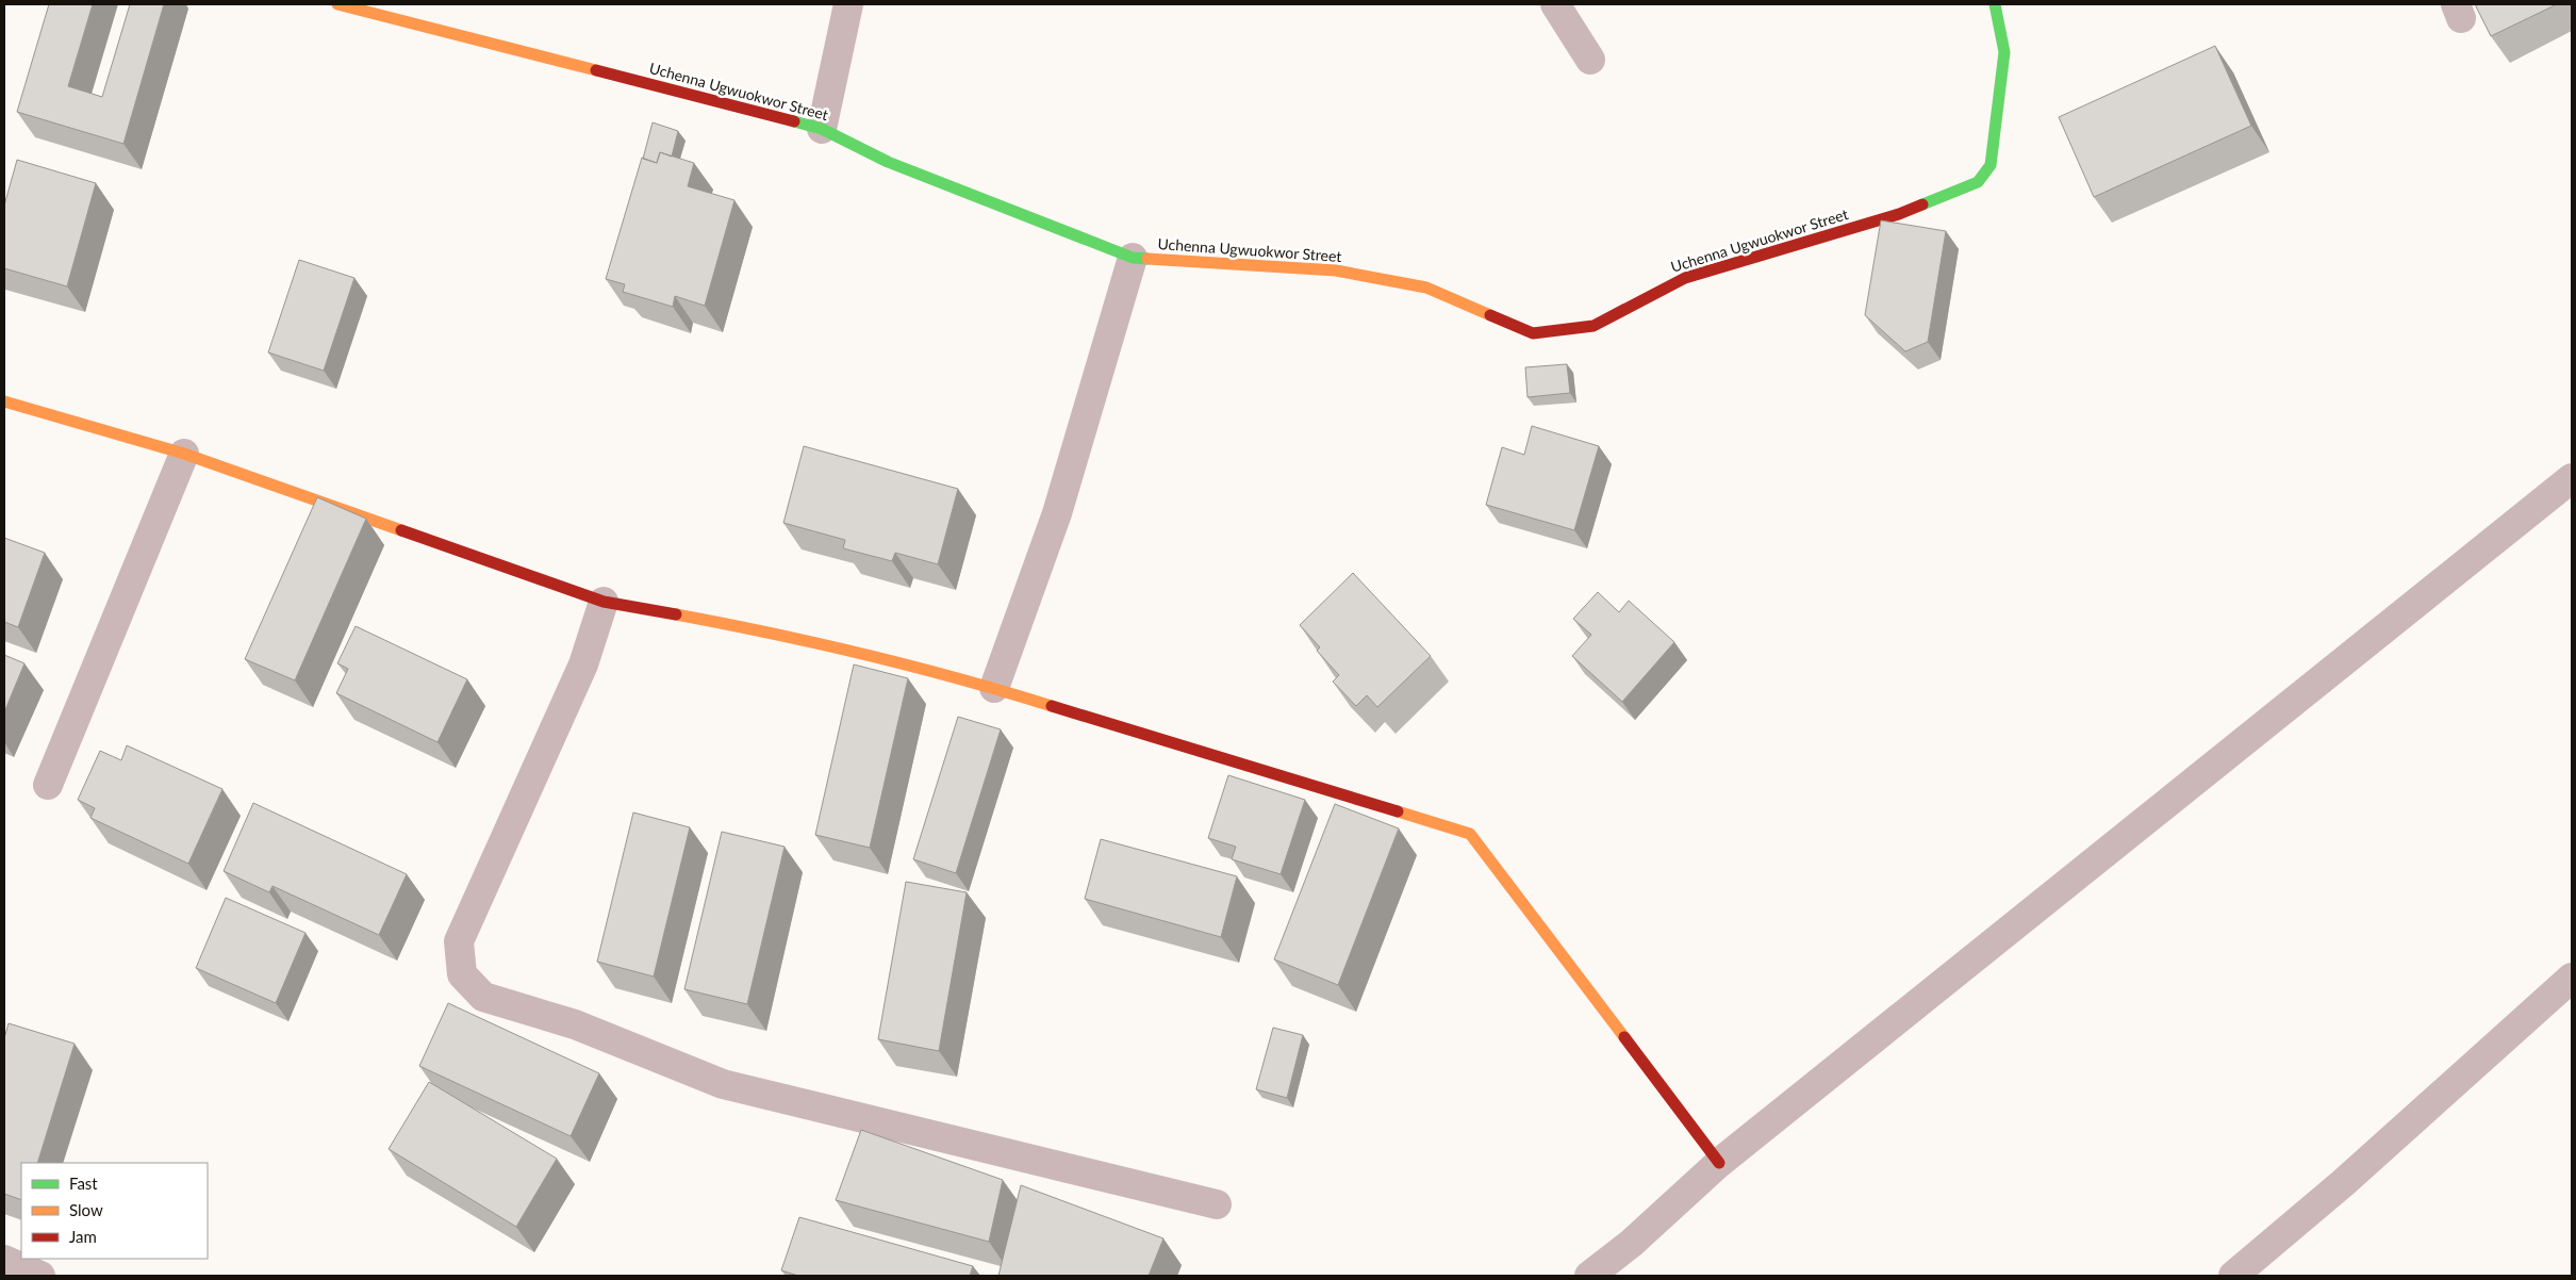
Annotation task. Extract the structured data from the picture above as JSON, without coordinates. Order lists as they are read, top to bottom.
{
  "streets": {
    "street": ["Uchenna Ugwuokwor Street"]
  },
  "legend": ["Fast", "Slow", "Jam"]
}
